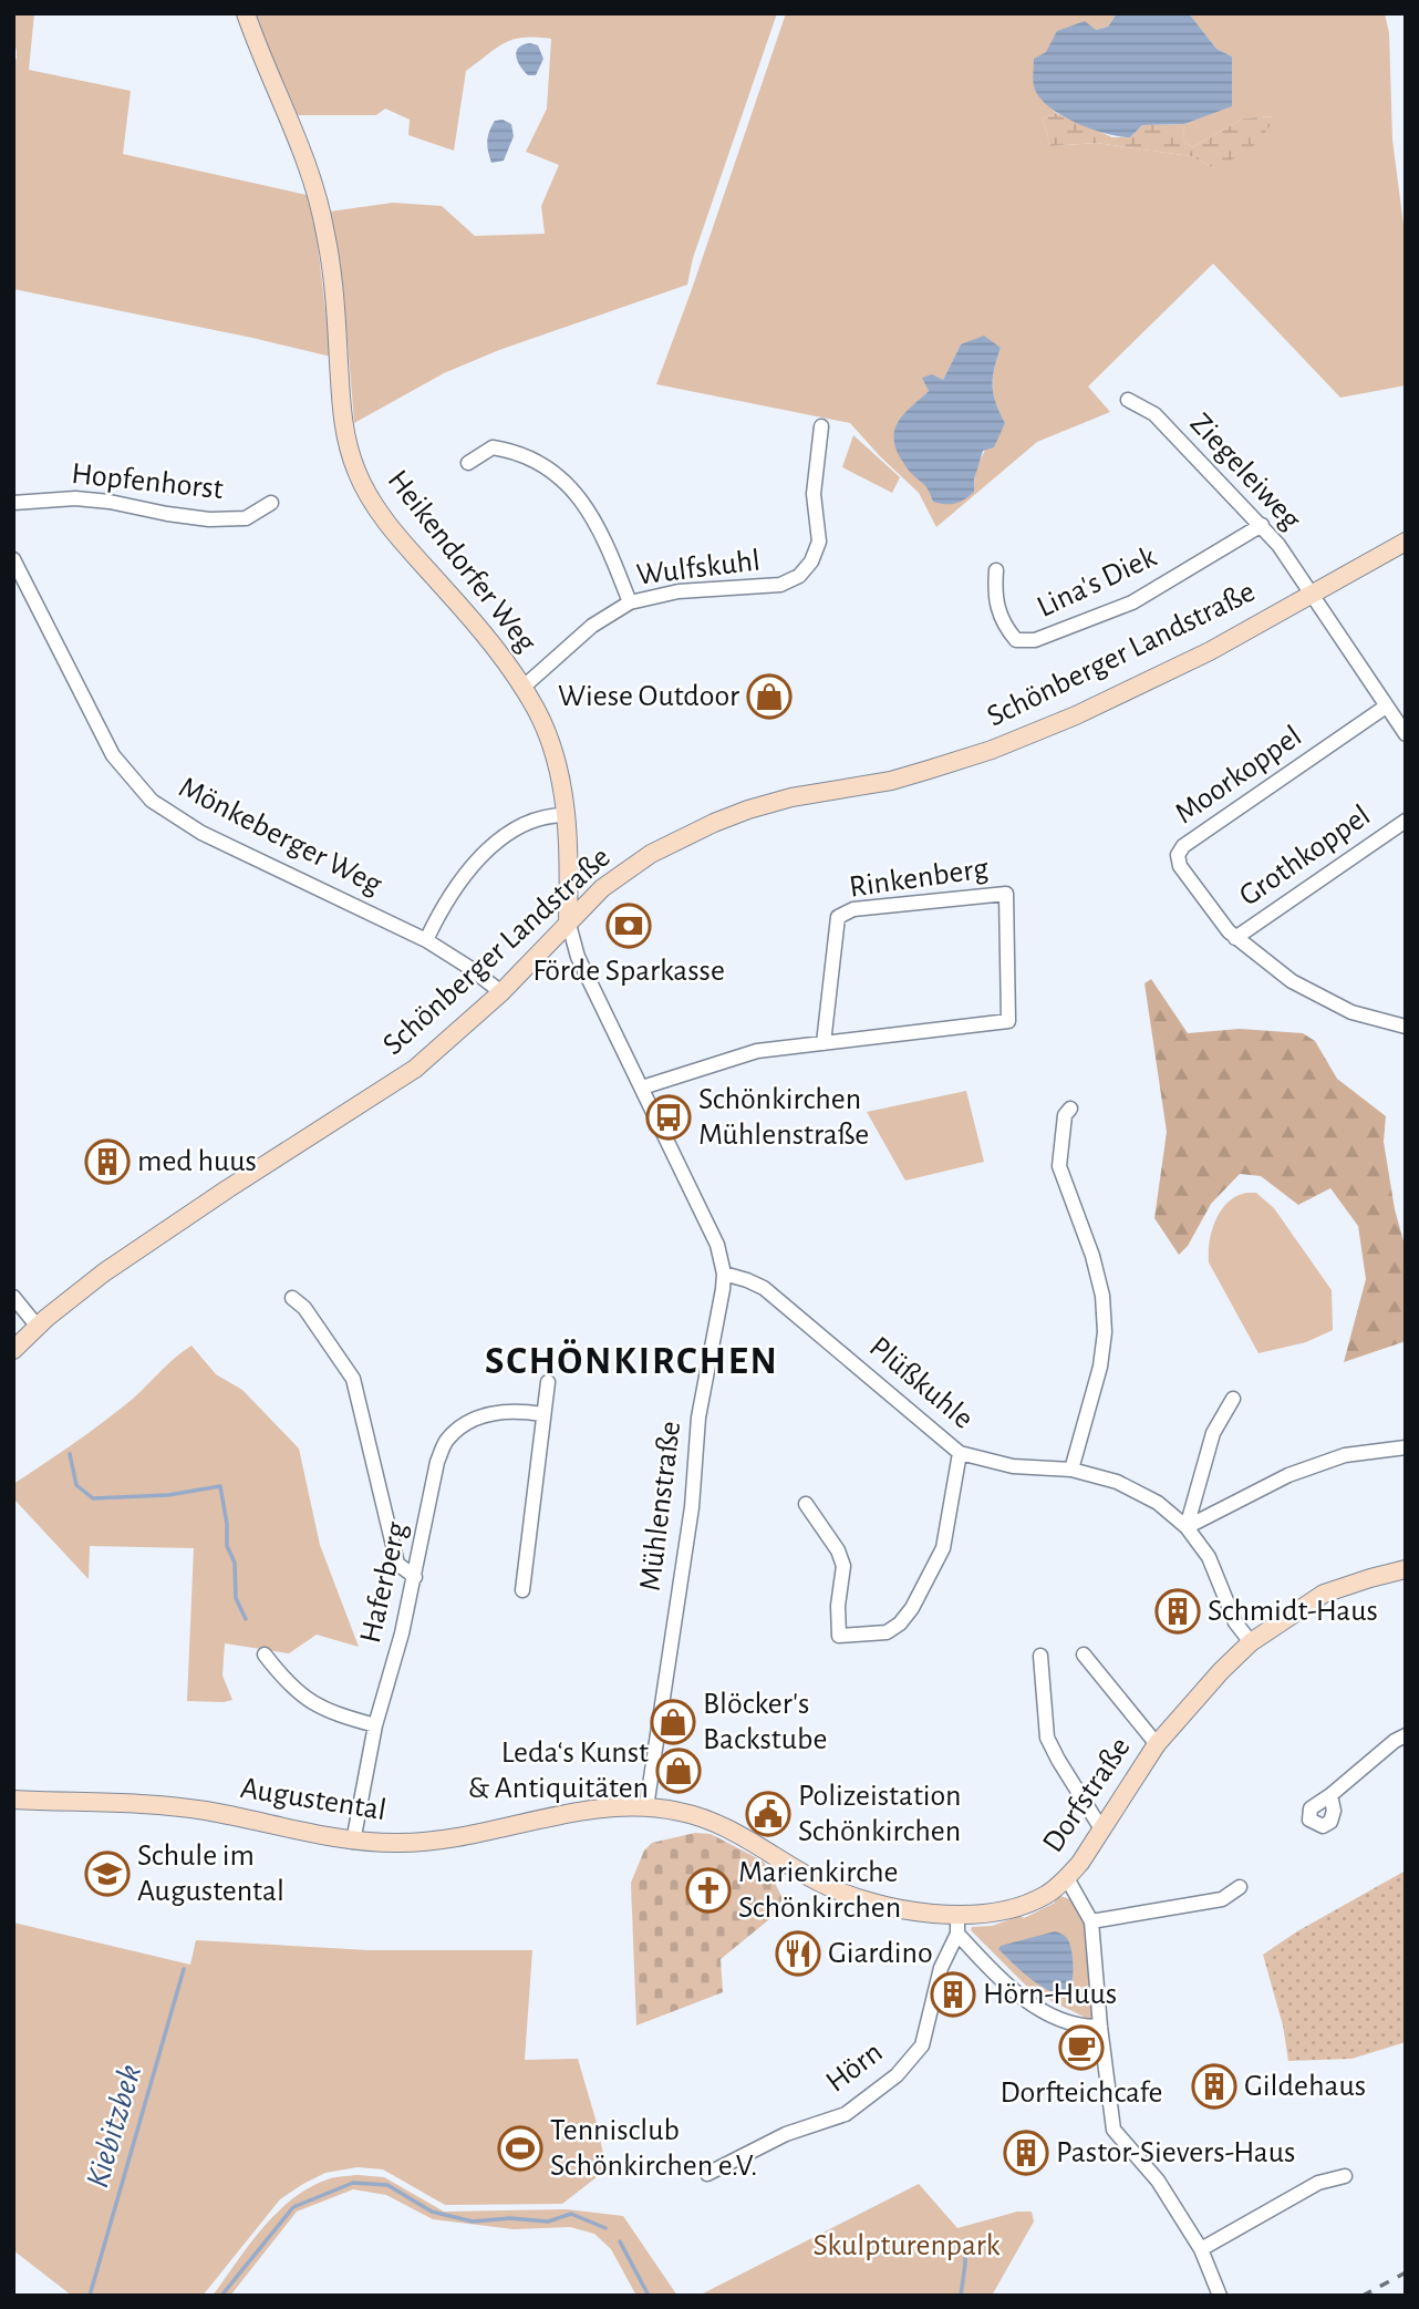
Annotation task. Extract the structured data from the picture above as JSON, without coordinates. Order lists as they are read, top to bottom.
{
  "streets": {
    "street": [
      "Ziegeleiweg",
      "Hopfenhorst",
      "Heikendorfer Weg",
      "Wulfskuhl",
      "Lina's Diek",
      "Schönberger Landstraße",
      "Moorkoppel",
      "Mönkeberger Weg",
      "Grothkoppel",
      "Rinkenberg",
      "Plüßkuhle",
      "Mühlenstraße",
      "Haferberg",
      "Dorfstraße",
      "Augustental",
      "Hörn"
    ]
  },
  "crossings": [
    ["Ziegeleiweg", "Lina's Diek"],
    ["Ziegeleiweg", "Schönberger Landstraße"],
    ["Ziegeleiweg", "Moorkoppel"],
    ["Heikendorfer Weg", "Wulfskuhl"],
    ["Heikendorfer Weg", "Schönberger Landstraße"],
    ["Heikendorfer Weg", "Mühlenstraße"],
    ["Schönberger Landstraße", "Mönkeberger Weg"],
    ["Schönberger Landstraße", "Mühlenstraße"],
    ["Moorkoppel", "Grothkoppel"],
    ["Rinkenberg", "Mühlenstraße"],
    ["Plüßkuhle", "Mühlenstraße"],
    ["Plüßkuhle", "Dorfstraße"],
    ["Mühlenstraße", "Dorfstraße"],
    ["Mühlenstraße", "Augustental"],
    ["Haferberg", "Augustental"],
    ["Dorfstraße", "Augustental"],
    ["Dorfstraße", "Hörn"]
  ],
  "districts": ["SCHÖNKIRCHEN"],
  "water": ["Kiebitzbek"],
  "parks": ["Skulpturenpark"],
  "places": {
    "shop": ["Wiese Outdoor", "Blöcker's Backstube", "Leda‘s Kunst & Antiquitäten"],
    "bank": ["Förde Sparkasse"],
    "bus stop": ["Schönkirchen Mühlenstraße"],
    "building": [
      "med huus",
      "Schmidt-Haus",
      "Hörn-Huus",
      "Gildehaus",
      "Pastor-Sievers-Haus"
    ],
    "public building": ["Polizeistation Schönkirchen"],
    "school or university": ["Schule im Augustental"],
    "church": ["Marienkirche Schönkirchen"],
    "restaurant": ["Giardino"],
    "cafe": ["Dorfteichcafe"],
    "sports": ["Tennisclub Schönkirchen e.V."]
  }
}
